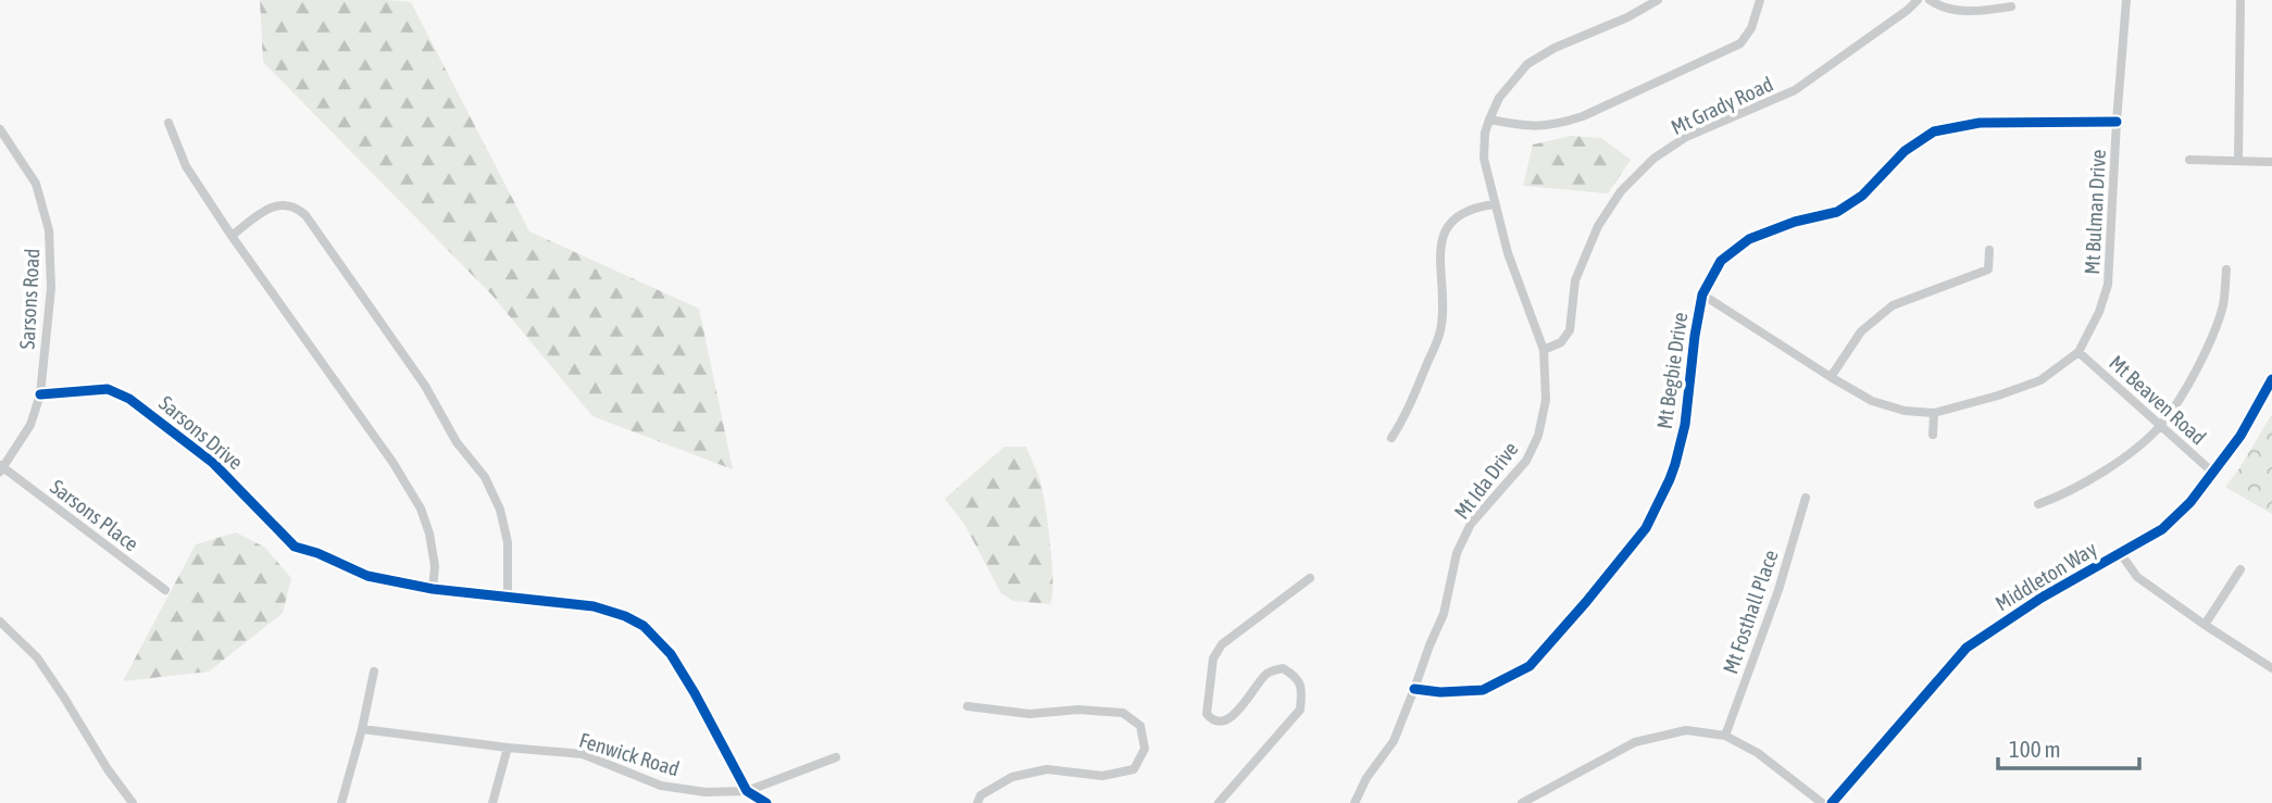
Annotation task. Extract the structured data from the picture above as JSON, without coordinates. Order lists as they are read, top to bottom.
{
  "streets": {
    "street": [
      "Mt Grady Road",
      "Mt Bulman Drive",
      "Sarsons Road",
      "Mt Begbie Drive",
      "Mt Beaven Road",
      "Sarsons Drive",
      "Mt Ida Drive",
      "Sarsons Place",
      "Middleton Way",
      "Mt Fosthall Place",
      "Fenwick Road"
    ]
  },
  "crossings": [
    ["Mt Grady Road", "Mt Ida Drive"],
    ["Mt Bulman Drive", "Mt Begbie Drive"],
    ["Mt Bulman Drive", "Mt Beaven Road"],
    ["Sarsons Road", "Sarsons Drive"],
    ["Sarsons Road", "Sarsons Place"],
    ["Mt Begbie Drive", "Mt Ida Drive"],
    ["Mt Beaven Road", "Middleton Way"],
    ["Sarsons Drive", "Fenwick Road"]
  ],
  "scale_bar": "100 m"
}
